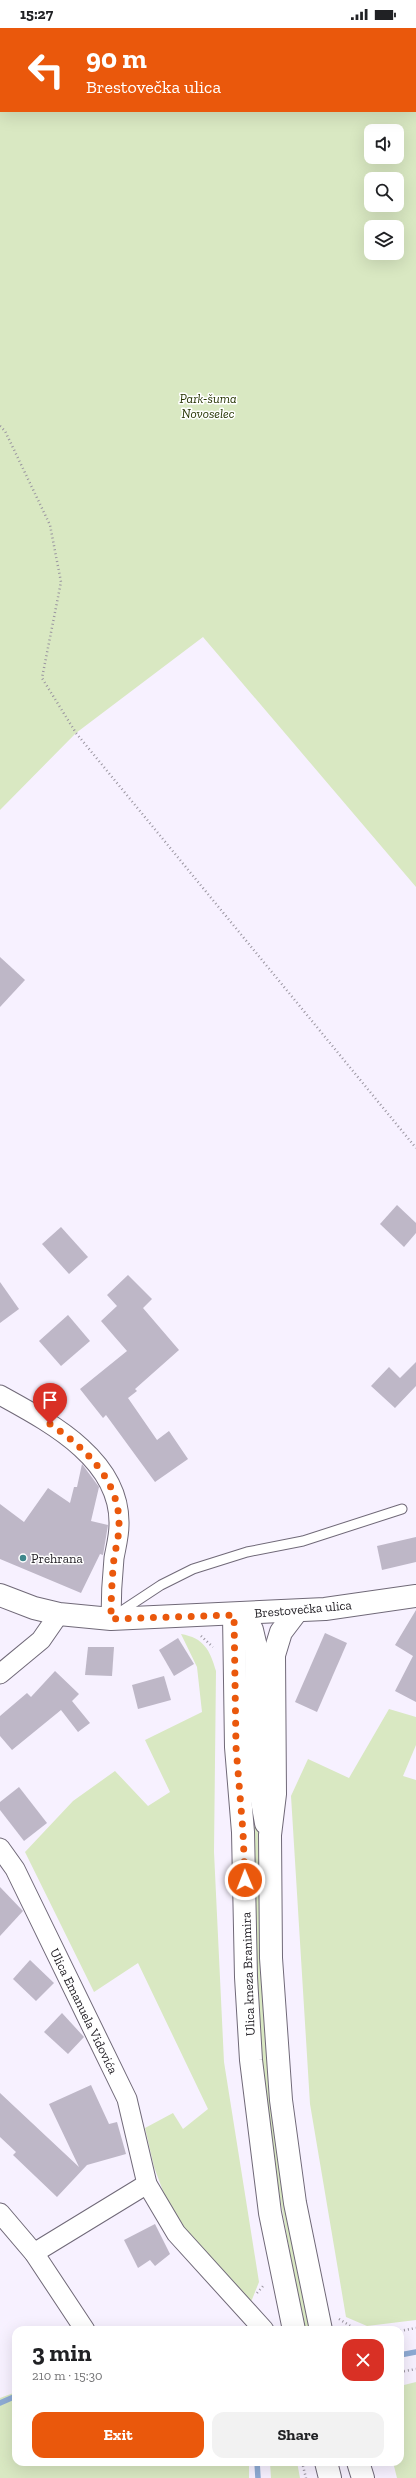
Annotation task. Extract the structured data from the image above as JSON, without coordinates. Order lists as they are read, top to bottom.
{
  "streets": {
    "street": ["Brestovečka ulica", "Ulica kneza Branimira", "Ulica Emanuela Vidovića"]
  },
  "crossings": [
    ["Brestovečka ulica", "Ulica kneza Branimira"]
  ],
  "parks": ["Park-šuma Novoselec"],
  "places": ["Prehrana"],
  "page": {
    "status": "15:27",
    "turn": ["90 m", "Brestovečka ulica"],
    "heading": ["3 min", "210 m · 15:30"],
    "buttons": ["Exit", "Share"]
  }
}
